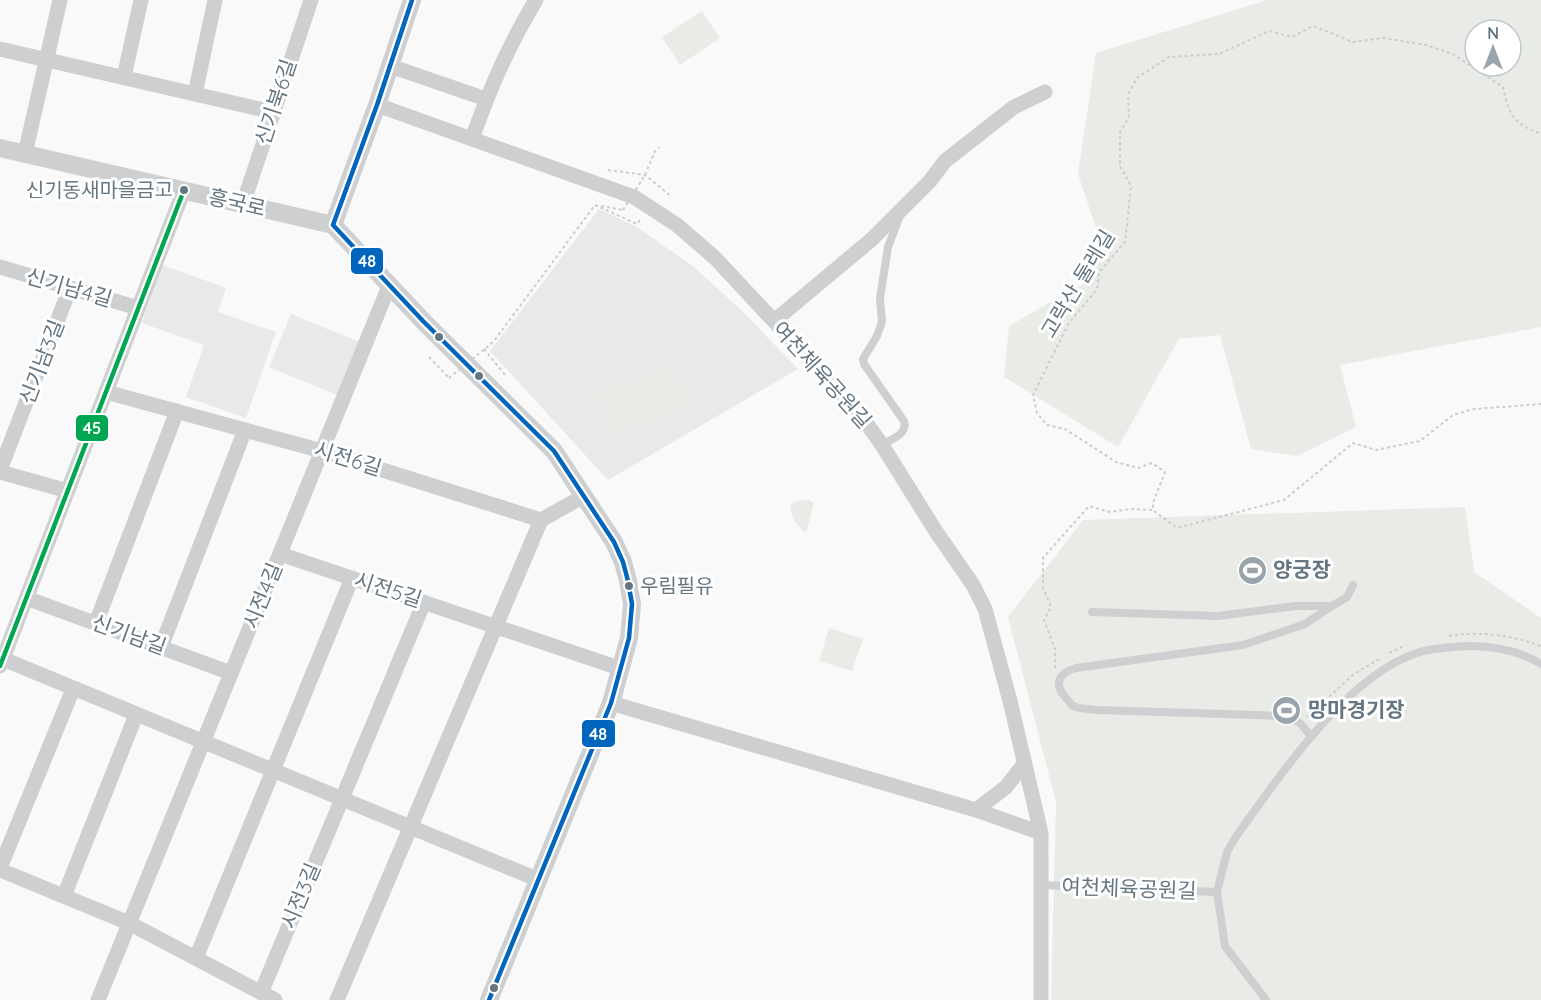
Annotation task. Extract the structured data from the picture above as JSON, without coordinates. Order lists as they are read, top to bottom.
{
  "streets": {
    "street": [
      "신기북6길",
      "흥국로",
      "신기남4길",
      "신기남3길",
      "여천체육공원길",
      "시전6길",
      "시전5길",
      "시전4길",
      "신기남길",
      "시전3길"
    ],
    "path": ["고락산 둘레길"]
  },
  "crossings": [
    ["신기북6길", "흥국로"],
    ["신기남4길", "신기남3길"],
    ["시전6길", "시전4길"],
    ["시전5길", "시전4길"],
    ["시전4길", "신기남길"]
  ],
  "places": {
    "other": ["신기동새마을금고", "우림필유"],
    "sports": ["양궁장", "망마경기장"]
  },
  "lines": ["transit line 48", "transit line 45"],
  "north": "top"
}
